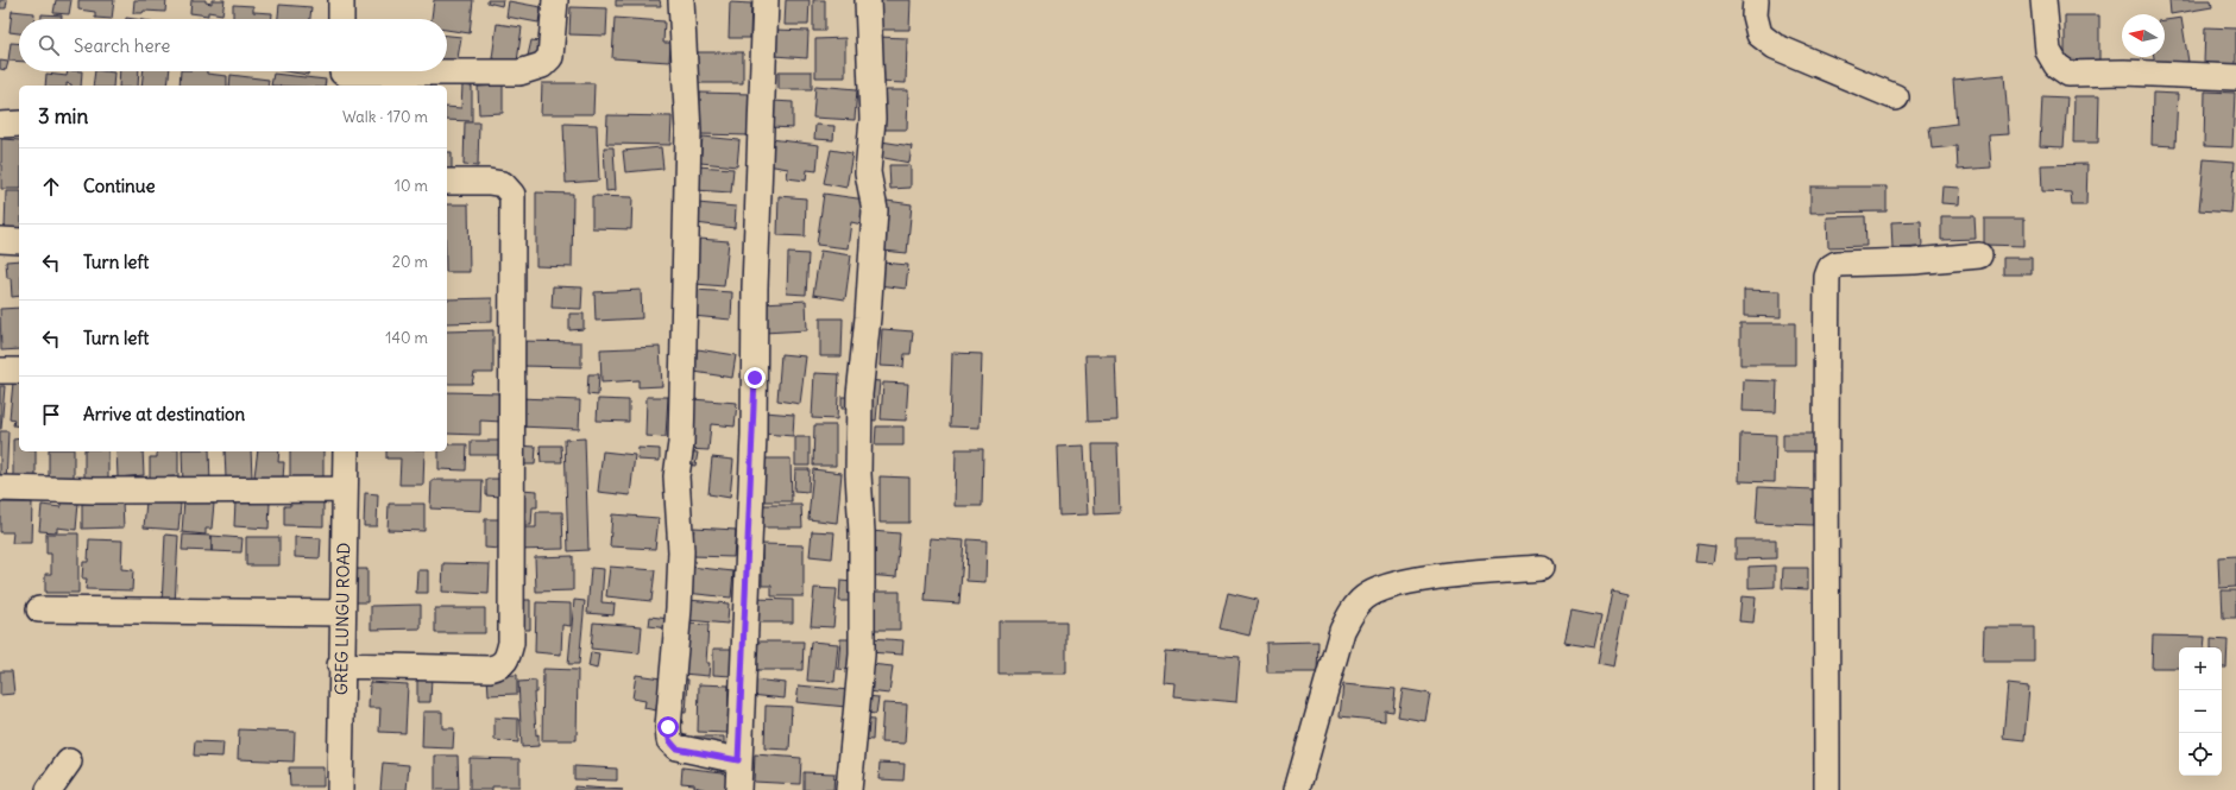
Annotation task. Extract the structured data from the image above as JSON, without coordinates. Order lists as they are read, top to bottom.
{
  "streets": {
    "street": ["GREG LUNGU ROAD"]
  },
  "north": "left",
  "page": {
    "search": "Search here",
    "heading": ["3 min", "Walk · 170 m"],
    "list": [
      ["Continue", "10 m"],
      ["Turn left", "20 m"],
      ["Turn left", "140 m"],
      "Arrive at destination"
    ],
    "map_buttons": ["+", "−"]
  }
}
